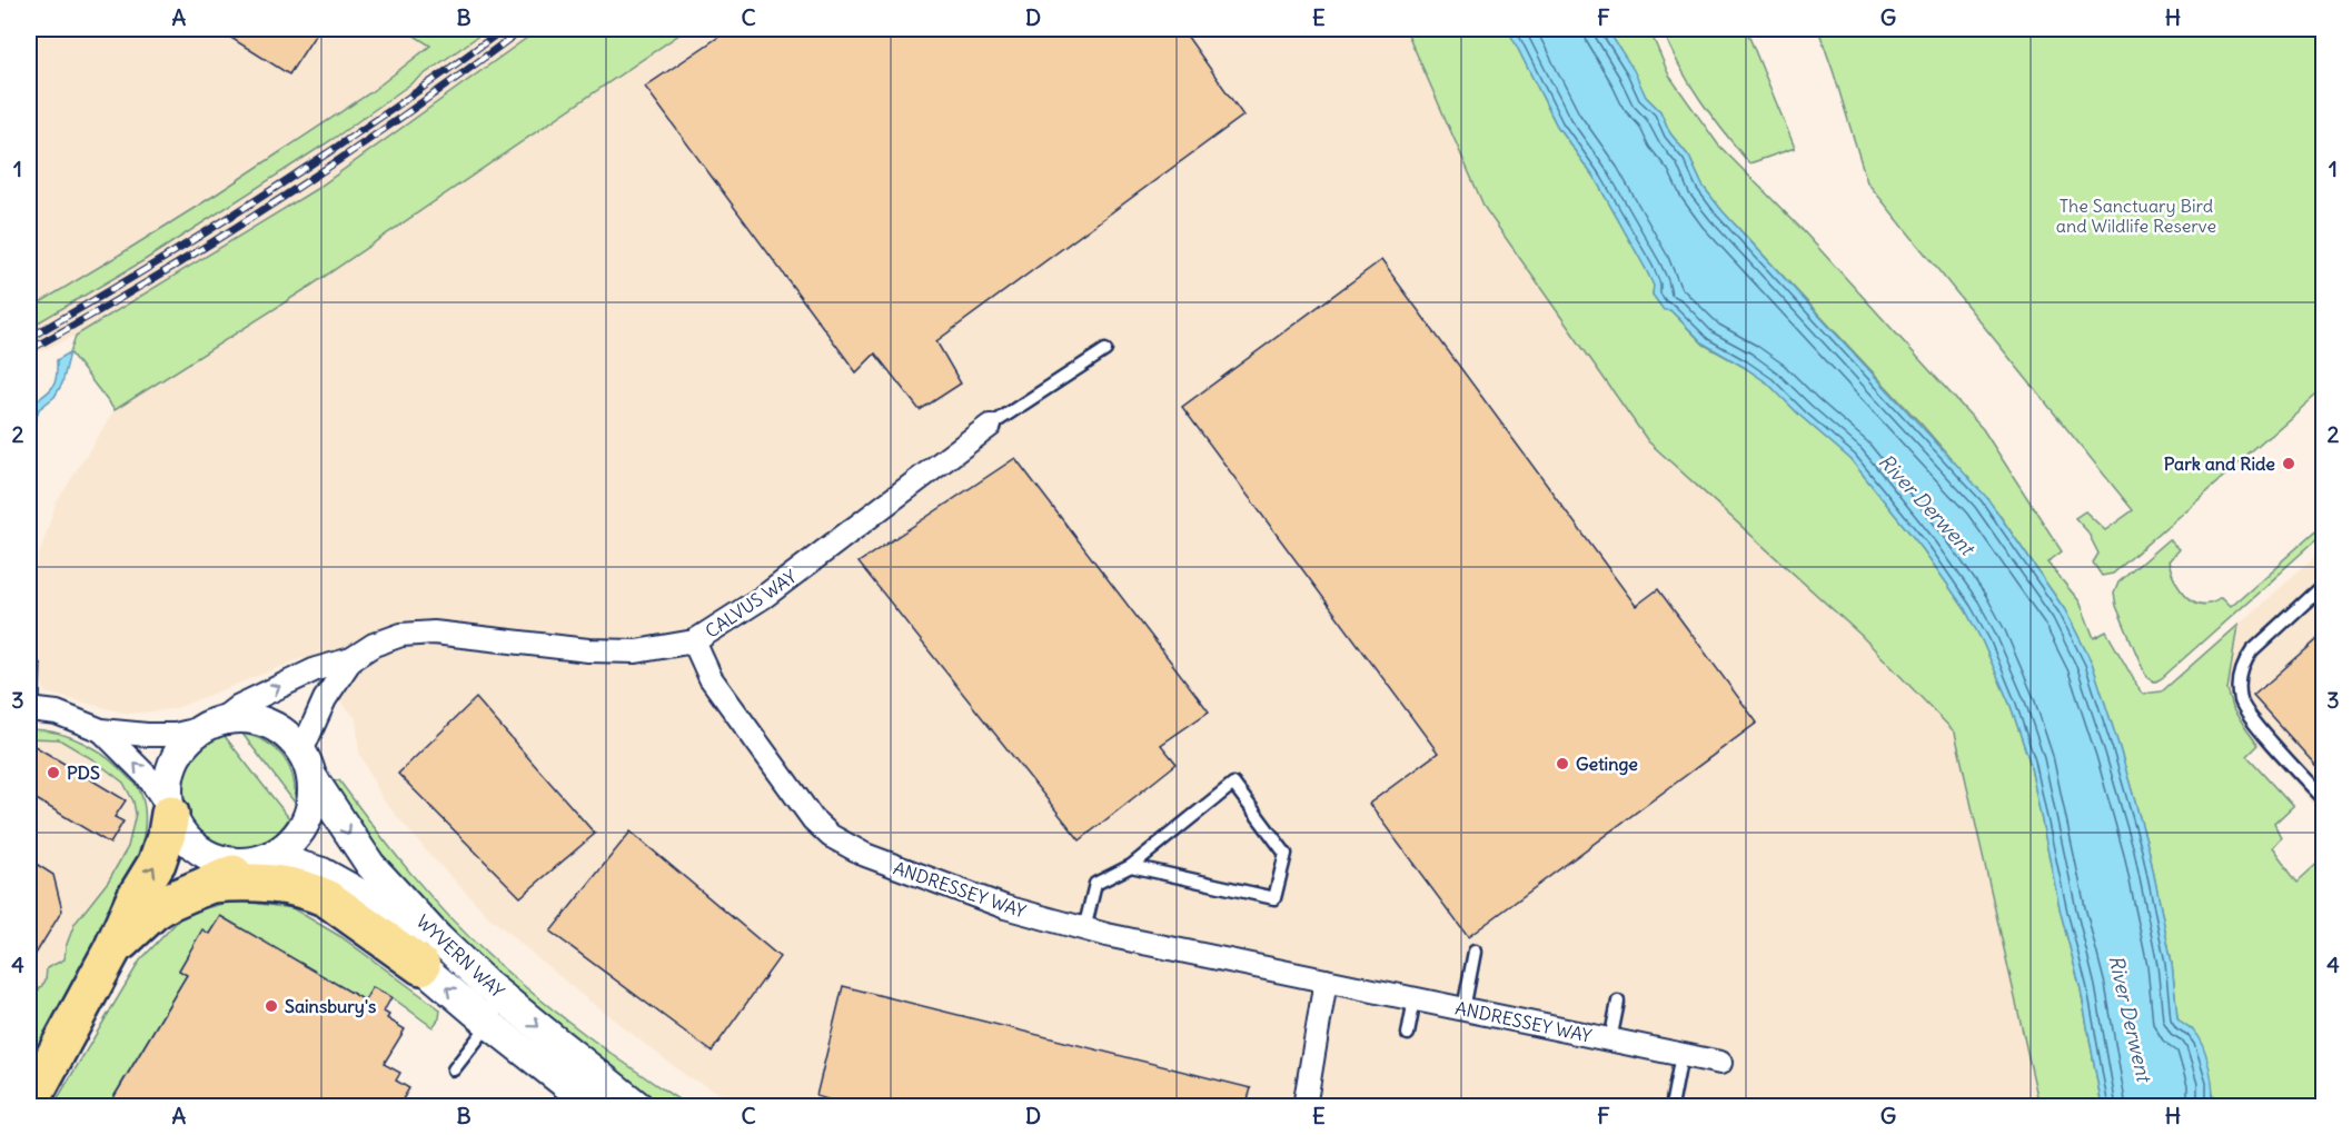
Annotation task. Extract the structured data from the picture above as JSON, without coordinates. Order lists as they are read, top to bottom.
{
  "streets": {
    "street": ["CALVUS WAY", "ANDRESSEY WAY", "WYVERN WAY"]
  },
  "crossings": [
    ["CALVUS WAY", "ANDRESSEY WAY"],
    ["CALVUS WAY", "WYVERN WAY"]
  ],
  "water": ["River Derwent"],
  "parks": ["The Sanctuary Bird and Wildlife Reserve"],
  "places": [
    "Park and Ride",
    "Getinge",
    "PDS",
    "Sainsbury's"
  ],
  "grid": {
    "columns": [
      "A",
      "B",
      "C",
      "D",
      "E",
      "F",
      "G",
      "H"
    ],
    "rows": [
      "1",
      "2",
      "3",
      "4"
    ]
  }
}
